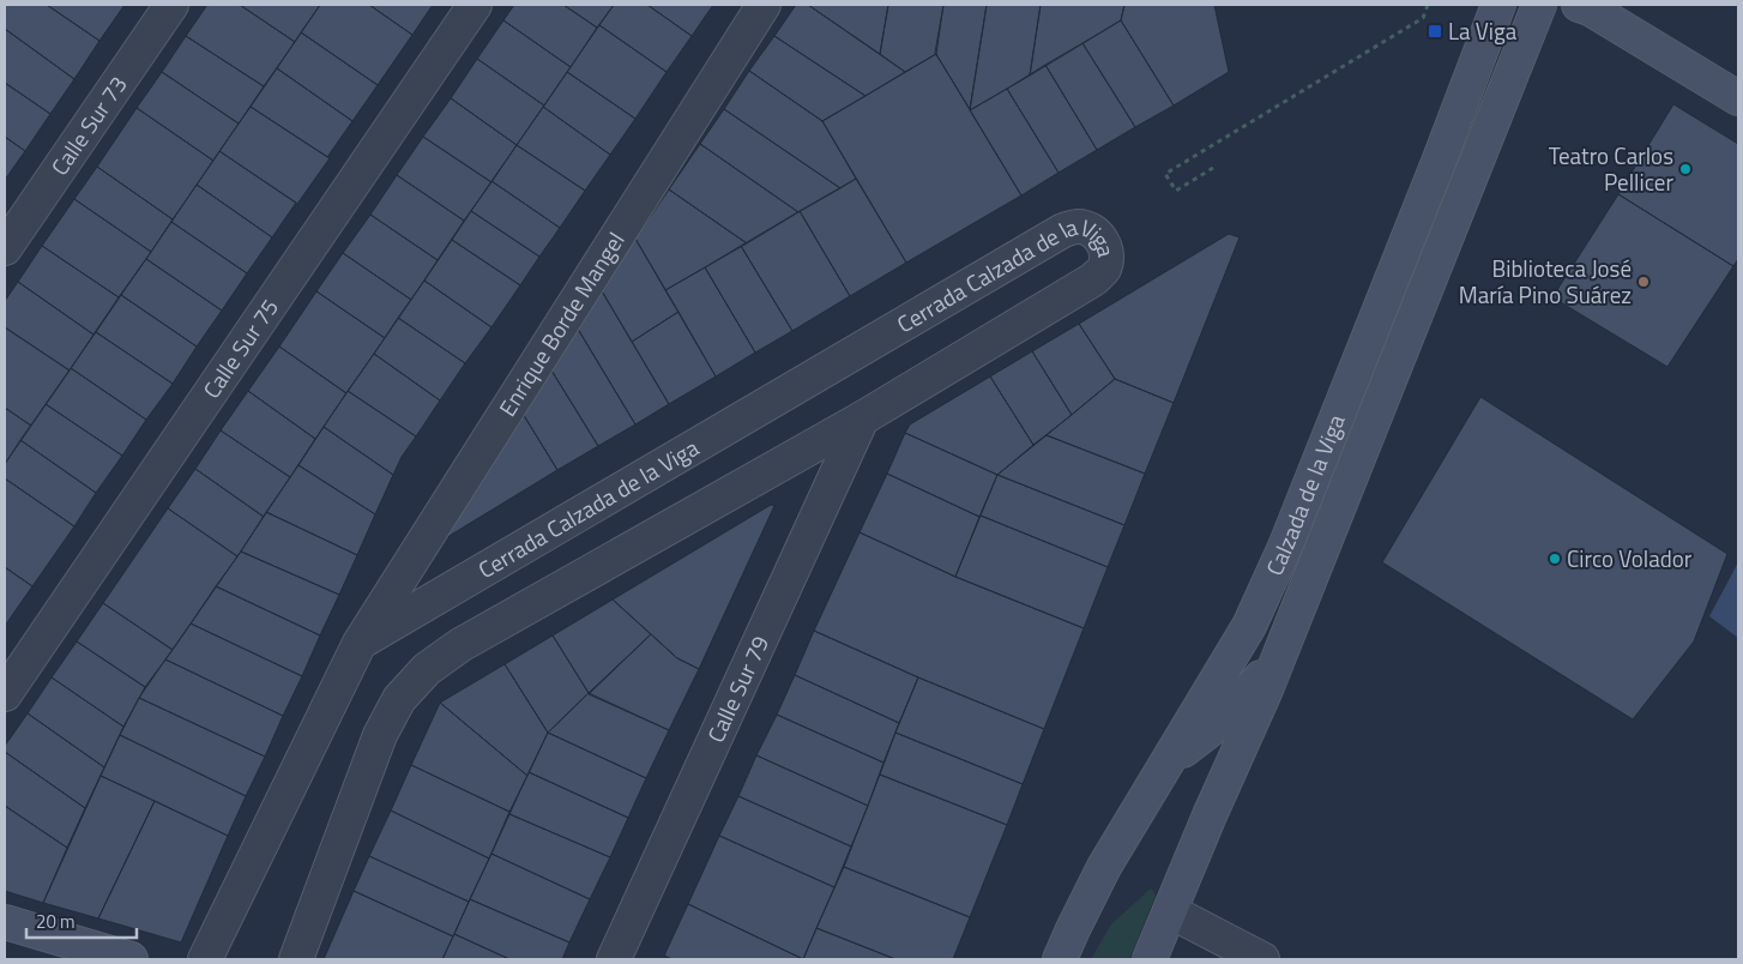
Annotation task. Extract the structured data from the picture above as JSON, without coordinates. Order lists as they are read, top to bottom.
{
  "streets": {
    "main road": ["Calzada de la Viga"],
    "street": [
      "Calle Sur 73",
      "Cerrada Calzada de la Viga",
      "Enrique Borde Mangel",
      "Calle Sur 75",
      "Calle Sur 79"
    ]
  },
  "crossings": [
    ["Cerrada Calzada de la Viga", "Enrique Borde Mangel"],
    ["Cerrada Calzada de la Viga", "Calle Sur 79"]
  ],
  "places": {
    "transit": ["La Viga"],
    "other": ["Teatro Carlos Pellicer", "Biblioteca José María Pino Suárez", "Circo Volador"]
  },
  "scale_bar": "20 m"
}
